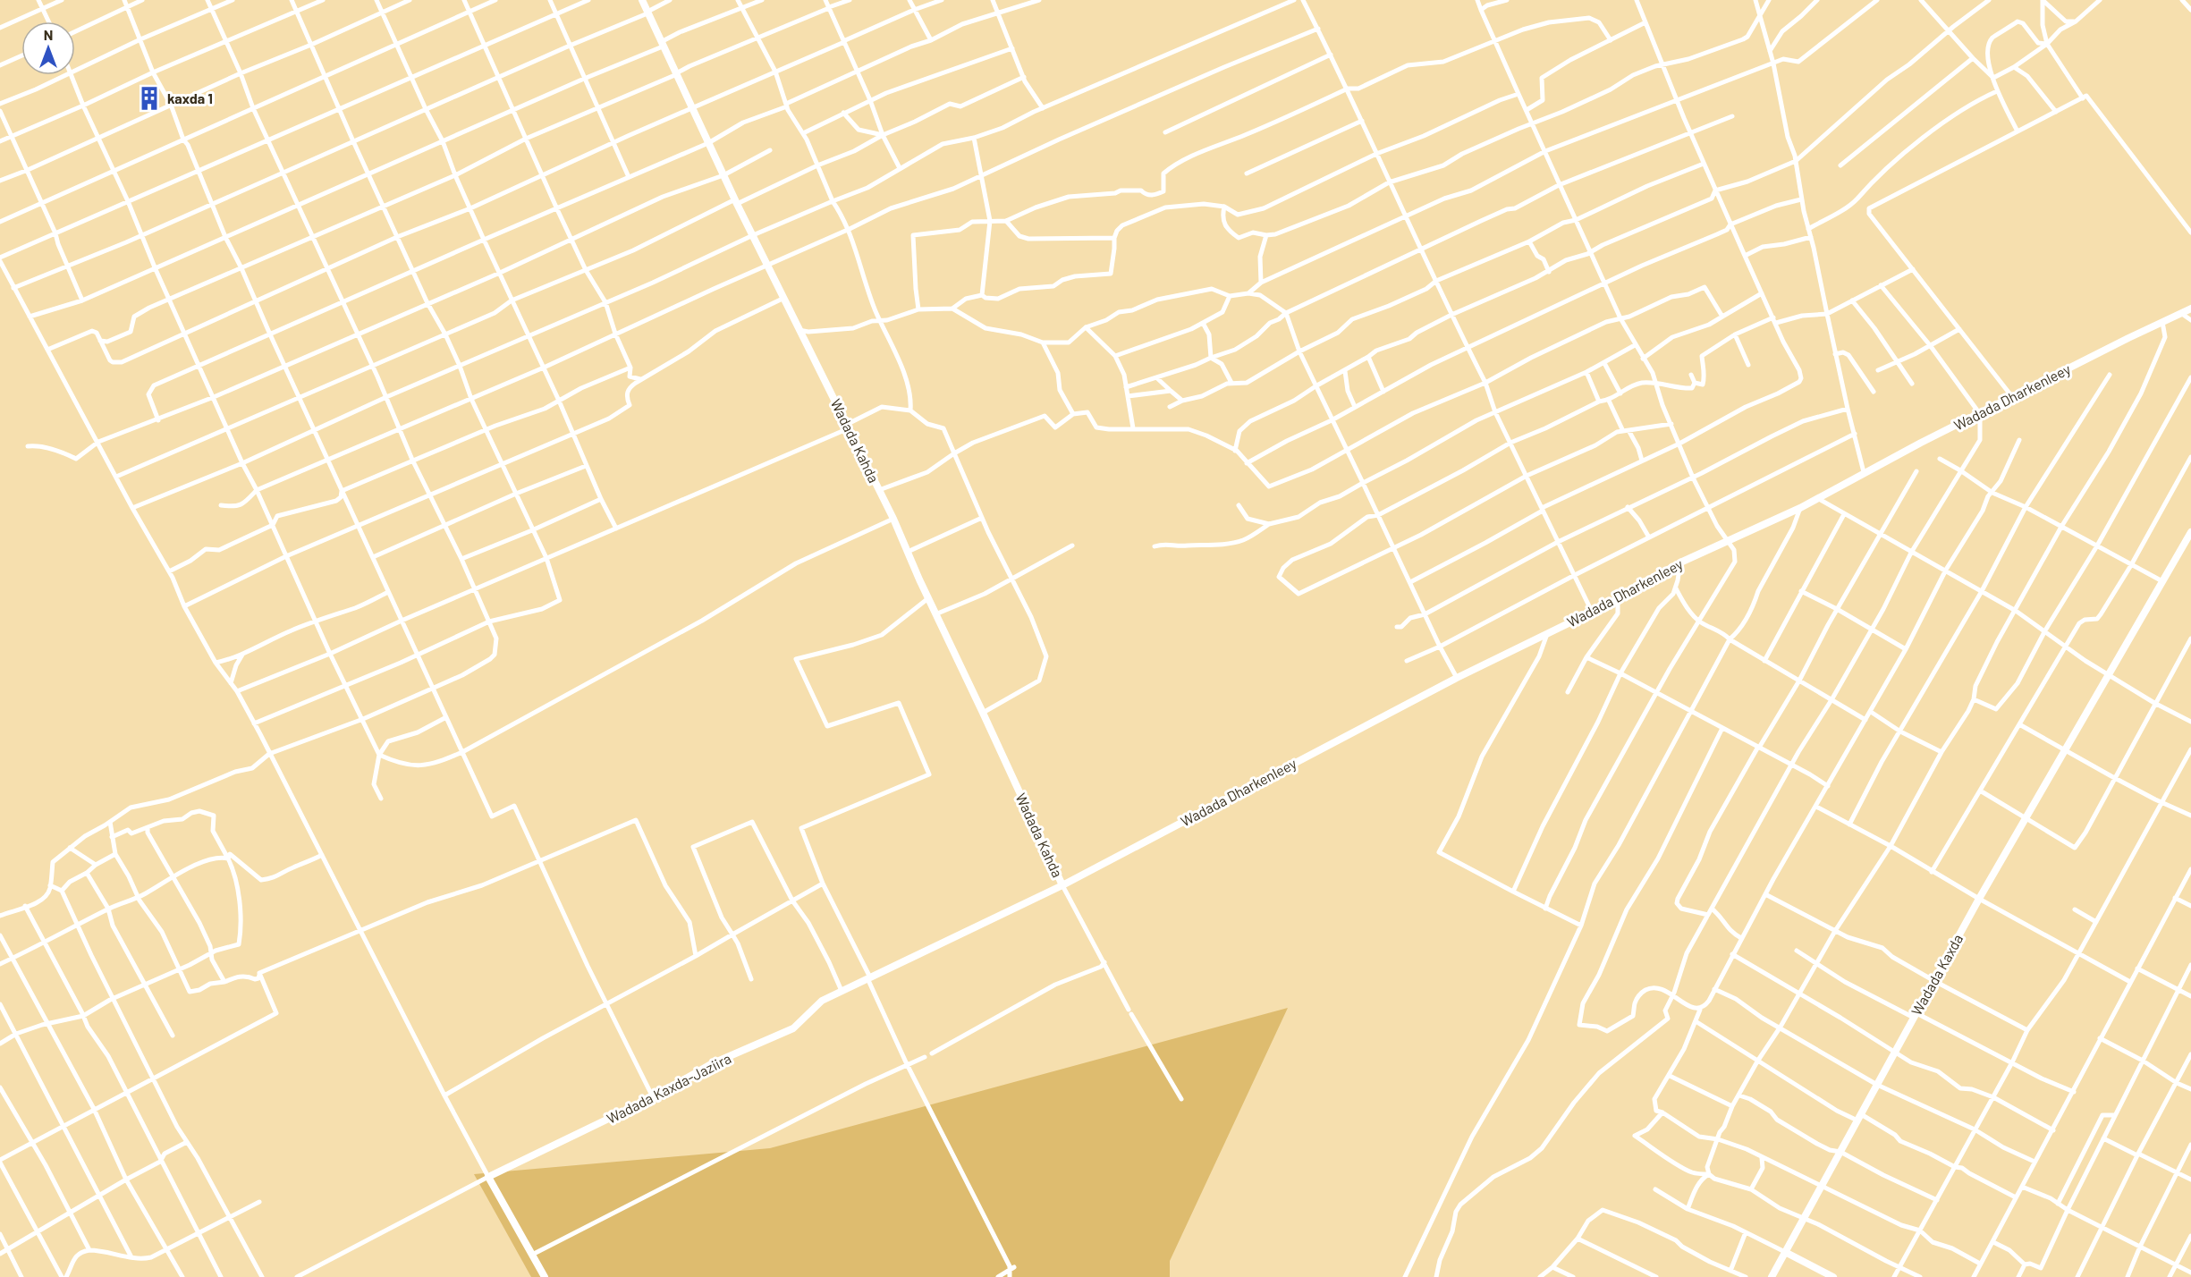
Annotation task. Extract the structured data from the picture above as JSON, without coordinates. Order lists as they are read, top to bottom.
{
  "streets": {
    "main road": [
      "Wadada Dharkenleey",
      "Wadada Kahda",
      "Wadada Kaxda",
      "Wadada Kaxda-Jaziira"
    ]
  },
  "crossings": [
    ["Wadada Dharkenleey", "Wadada Kahda"],
    ["Wadada Dharkenleey", "Wadada Kaxda-Jaziira"],
    ["Wadada Kahda", "Wadada Kaxda-Jaziira"]
  ],
  "places": {
    "building": ["kaxda 1"]
  },
  "north": "top"
}
